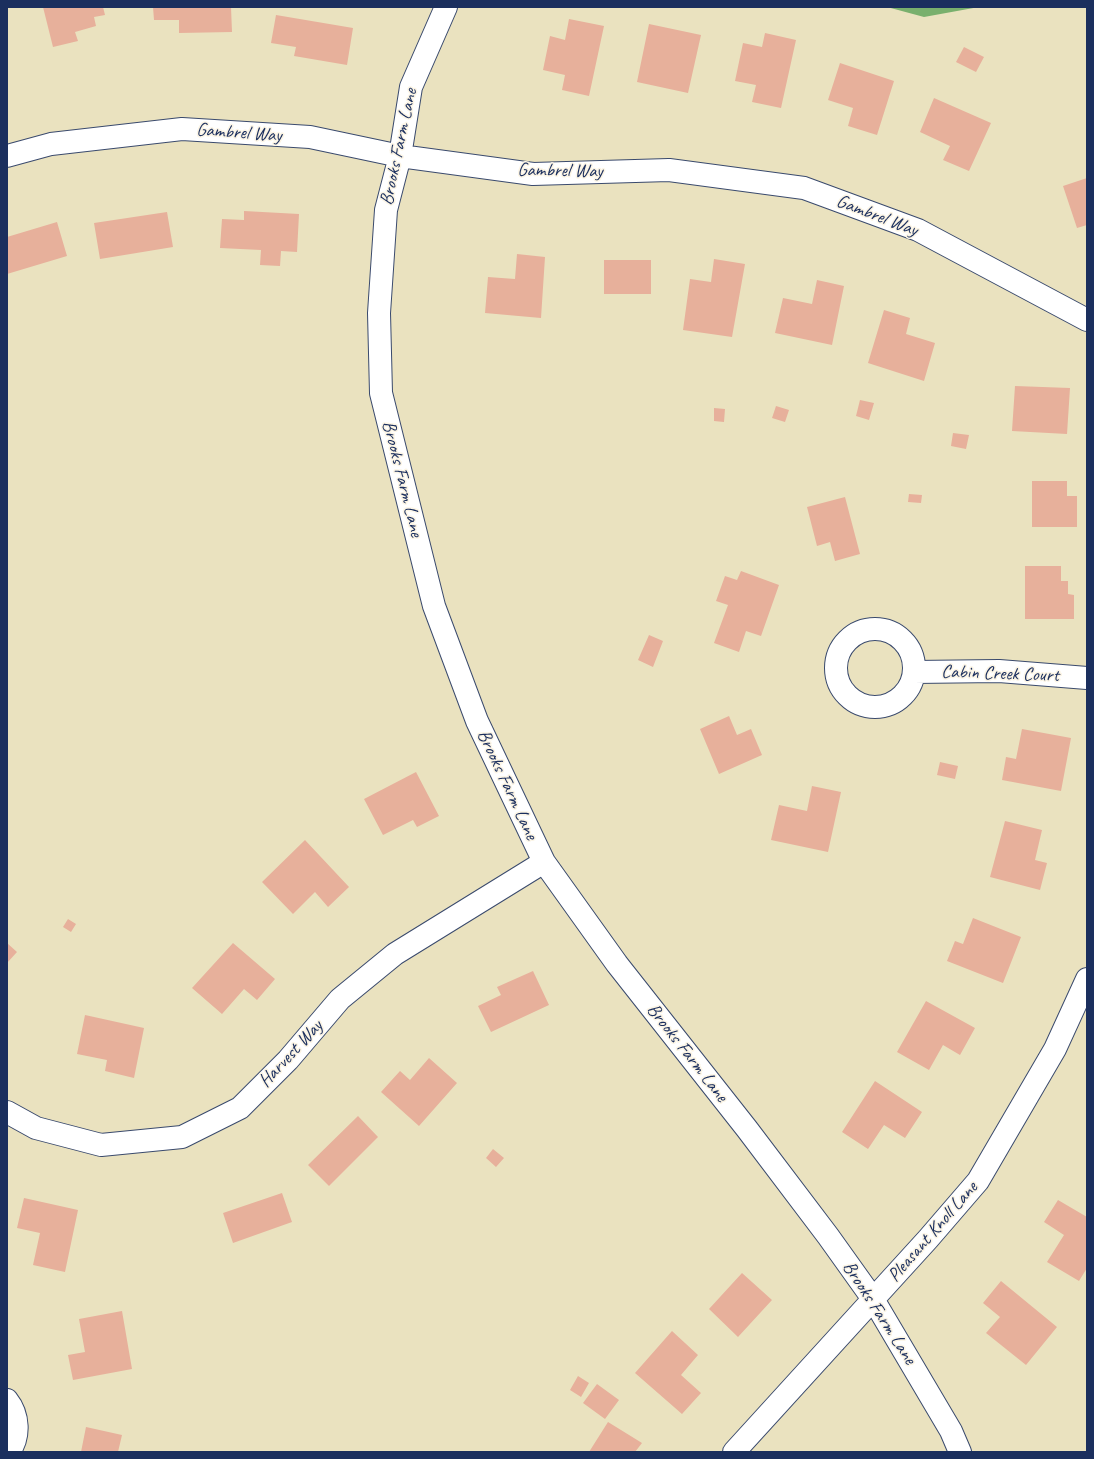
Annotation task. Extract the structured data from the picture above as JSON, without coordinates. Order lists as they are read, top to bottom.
{
  "streets": {
    "street": [
      "Gambrel Way",
      "Brooks Farm Lane",
      "Cabin Creek Court",
      "Harvest Way",
      "Pleasant Knoll Lane"
    ]
  },
  "crossings": [
    ["Gambrel Way", "Brooks Farm Lane"],
    ["Brooks Farm Lane", "Harvest Way"],
    ["Brooks Farm Lane", "Pleasant Knoll Lane"]
  ]
}
